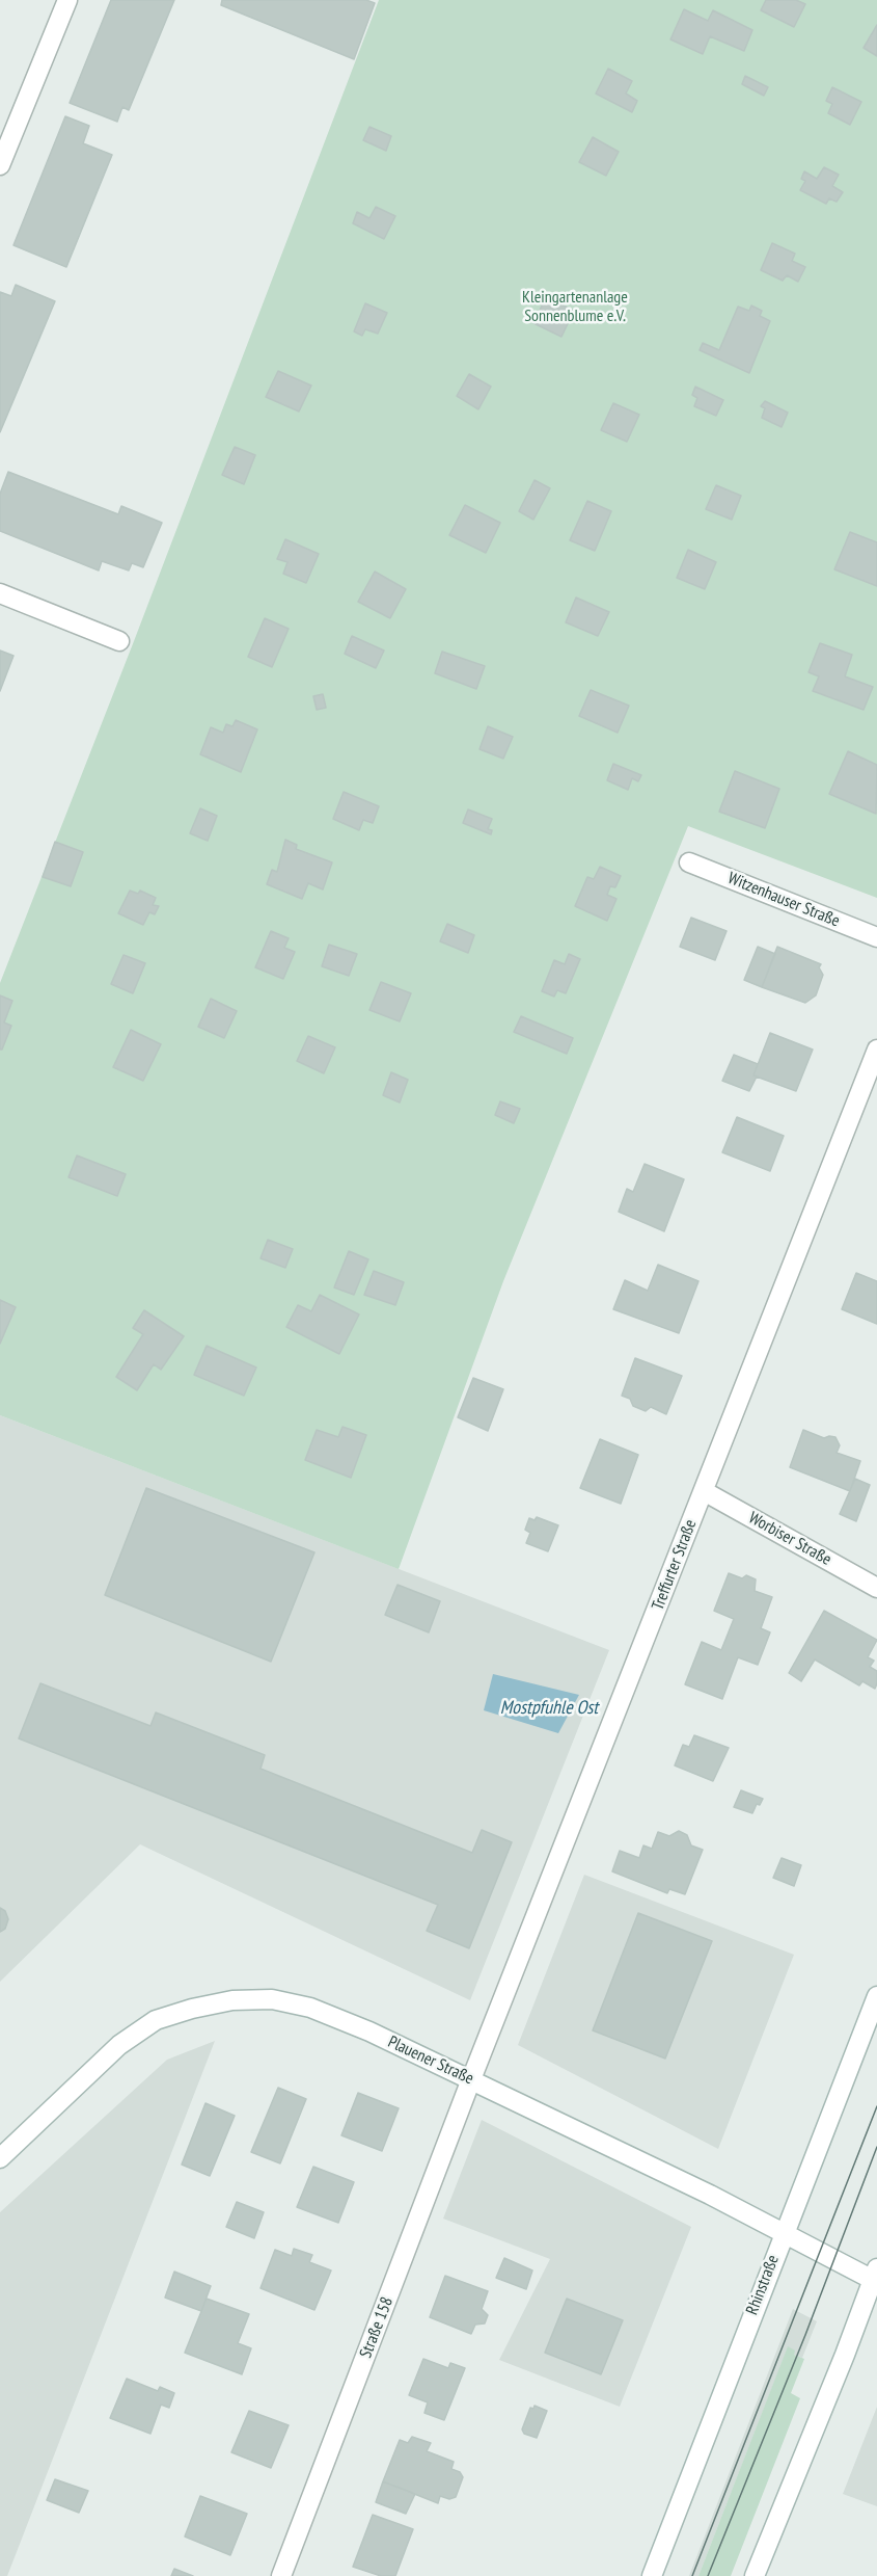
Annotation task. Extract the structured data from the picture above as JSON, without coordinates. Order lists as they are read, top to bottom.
{
  "streets": {
    "street": [
      "Witzenhauser Straße",
      "Worbiser Straße",
      "Treffurter Straße",
      "Plauener Straße",
      "Rhinstraße",
      "Straße 158"
    ]
  },
  "crossings": [
    ["Worbiser Straße", "Treffurter Straße"],
    ["Treffurter Straße", "Plauener Straße"],
    ["Treffurter Straße", "Straße 158"],
    ["Plauener Straße", "Rhinstraße"],
    ["Plauener Straße", "Straße 158"]
  ],
  "water": ["Mostpfuhle Ost"],
  "parks": ["Kleingartenanlage Sonnenblume e.V."]
}
